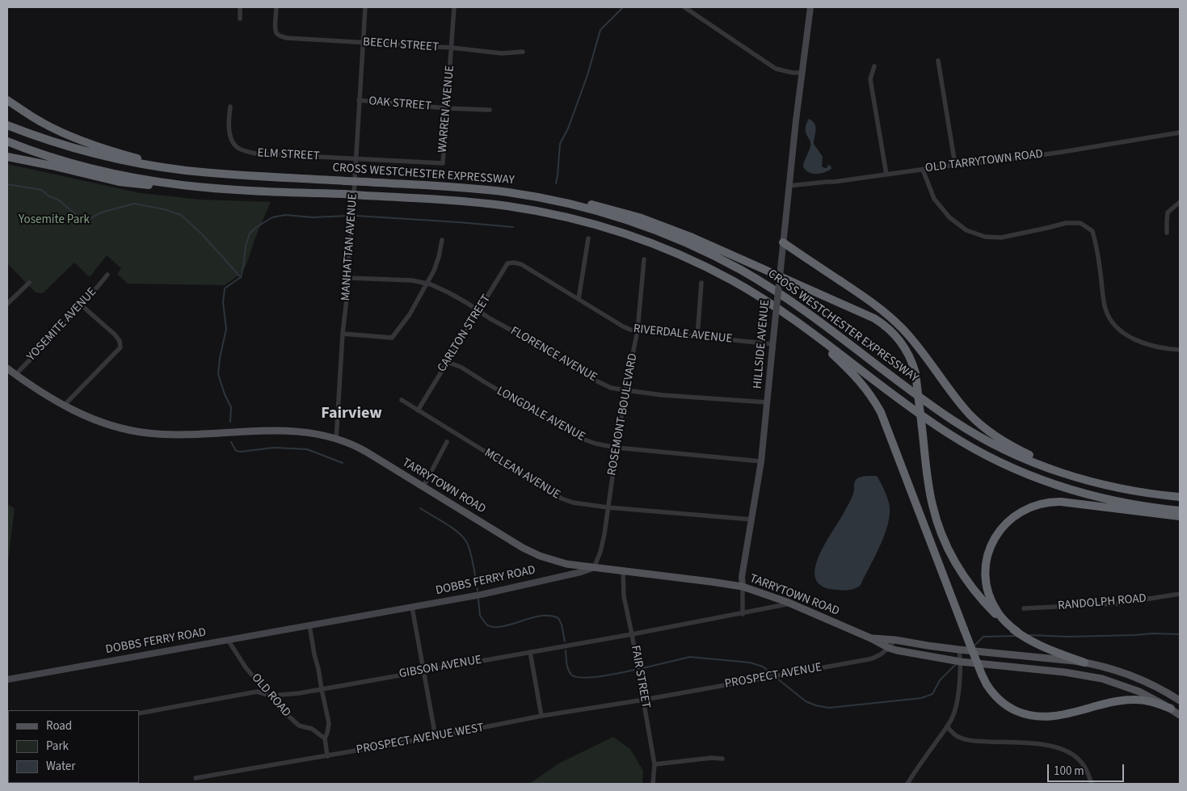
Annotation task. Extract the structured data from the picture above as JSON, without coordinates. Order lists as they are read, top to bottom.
{
  "streets": {
    "highway": ["CROSS WESTCHESTER EXPRESSWAY"],
    "main road": ["HILLSIDE AVENUE", "TARRYTOWN ROAD", "DOBBS FERRY ROAD"],
    "street": [
      "BEECH STREET",
      "OAK STREET",
      "WARREN AVENUE",
      "ELM STREET",
      "OLD TARRYTOWN ROAD",
      "MANHATTAN AVENUE",
      "YOSEMITE AVENUE",
      "CARLTON STREET",
      "RIVERDALE AVENUE",
      "FLORENCE AVENUE",
      "LONGDALE AVENUE",
      "ROSEMONT BOULEVARD",
      "MCLEAN AVENUE",
      "RANDOLPH ROAD",
      "GIBSON AVENUE",
      "PROSPECT AVENUE",
      "FAIR STREET",
      "OLD ROAD",
      "PROSPECT AVENUE WEST"
    ]
  },
  "crossings": [
    ["BEECH STREET", "WARREN AVENUE"],
    ["BEECH STREET", "MANHATTAN AVENUE"],
    ["OAK STREET", "WARREN AVENUE"],
    ["OAK STREET", "MANHATTAN AVENUE"],
    ["WARREN AVENUE", "ELM STREET"],
    ["ELM STREET", "MANHATTAN AVENUE"],
    ["OLD TARRYTOWN ROAD", "HILLSIDE AVENUE"],
    ["MANHATTAN AVENUE", "FLORENCE AVENUE"],
    ["MANHATTAN AVENUE", "TARRYTOWN ROAD"],
    ["YOSEMITE AVENUE", "TARRYTOWN ROAD"],
    ["CARLTON STREET", "RIVERDALE AVENUE"],
    ["CARLTON STREET", "FLORENCE AVENUE"],
    ["CARLTON STREET", "LONGDALE AVENUE"],
    ["CARLTON STREET", "MCLEAN AVENUE"],
    ["RIVERDALE AVENUE", "HILLSIDE AVENUE"],
    ["RIVERDALE AVENUE", "ROSEMONT BOULEVARD"],
    ["HILLSIDE AVENUE", "FLORENCE AVENUE"],
    ["HILLSIDE AVENUE", "LONGDALE AVENUE"],
    ["HILLSIDE AVENUE", "MCLEAN AVENUE"],
    ["HILLSIDE AVENUE", "TARRYTOWN ROAD"],
    ["FLORENCE AVENUE", "ROSEMONT BOULEVARD"],
    ["LONGDALE AVENUE", "ROSEMONT BOULEVARD"],
    ["ROSEMONT BOULEVARD", "MCLEAN AVENUE"],
    ["ROSEMONT BOULEVARD", "TARRYTOWN ROAD"],
    ["ROSEMONT BOULEVARD", "DOBBS FERRY ROAD"],
    ["TARRYTOWN ROAD", "DOBBS FERRY ROAD"],
    ["TARRYTOWN ROAD", "GIBSON AVENUE"],
    ["TARRYTOWN ROAD", "PROSPECT AVENUE"],
    ["TARRYTOWN ROAD", "FAIR STREET"],
    ["DOBBS FERRY ROAD", "OLD ROAD"],
    ["GIBSON AVENUE", "FAIR STREET"],
    ["GIBSON AVENUE", "OLD ROAD"],
    ["PROSPECT AVENUE", "FAIR STREET"],
    ["PROSPECT AVENUE", "PROSPECT AVENUE WEST"],
    ["FAIR STREET", "PROSPECT AVENUE WEST"]
  ],
  "districts": ["Fairview"],
  "parks": ["Yosemite Park"],
  "legend": ["Road", "Park", "Water"],
  "scale_bar": "100 m"
}
